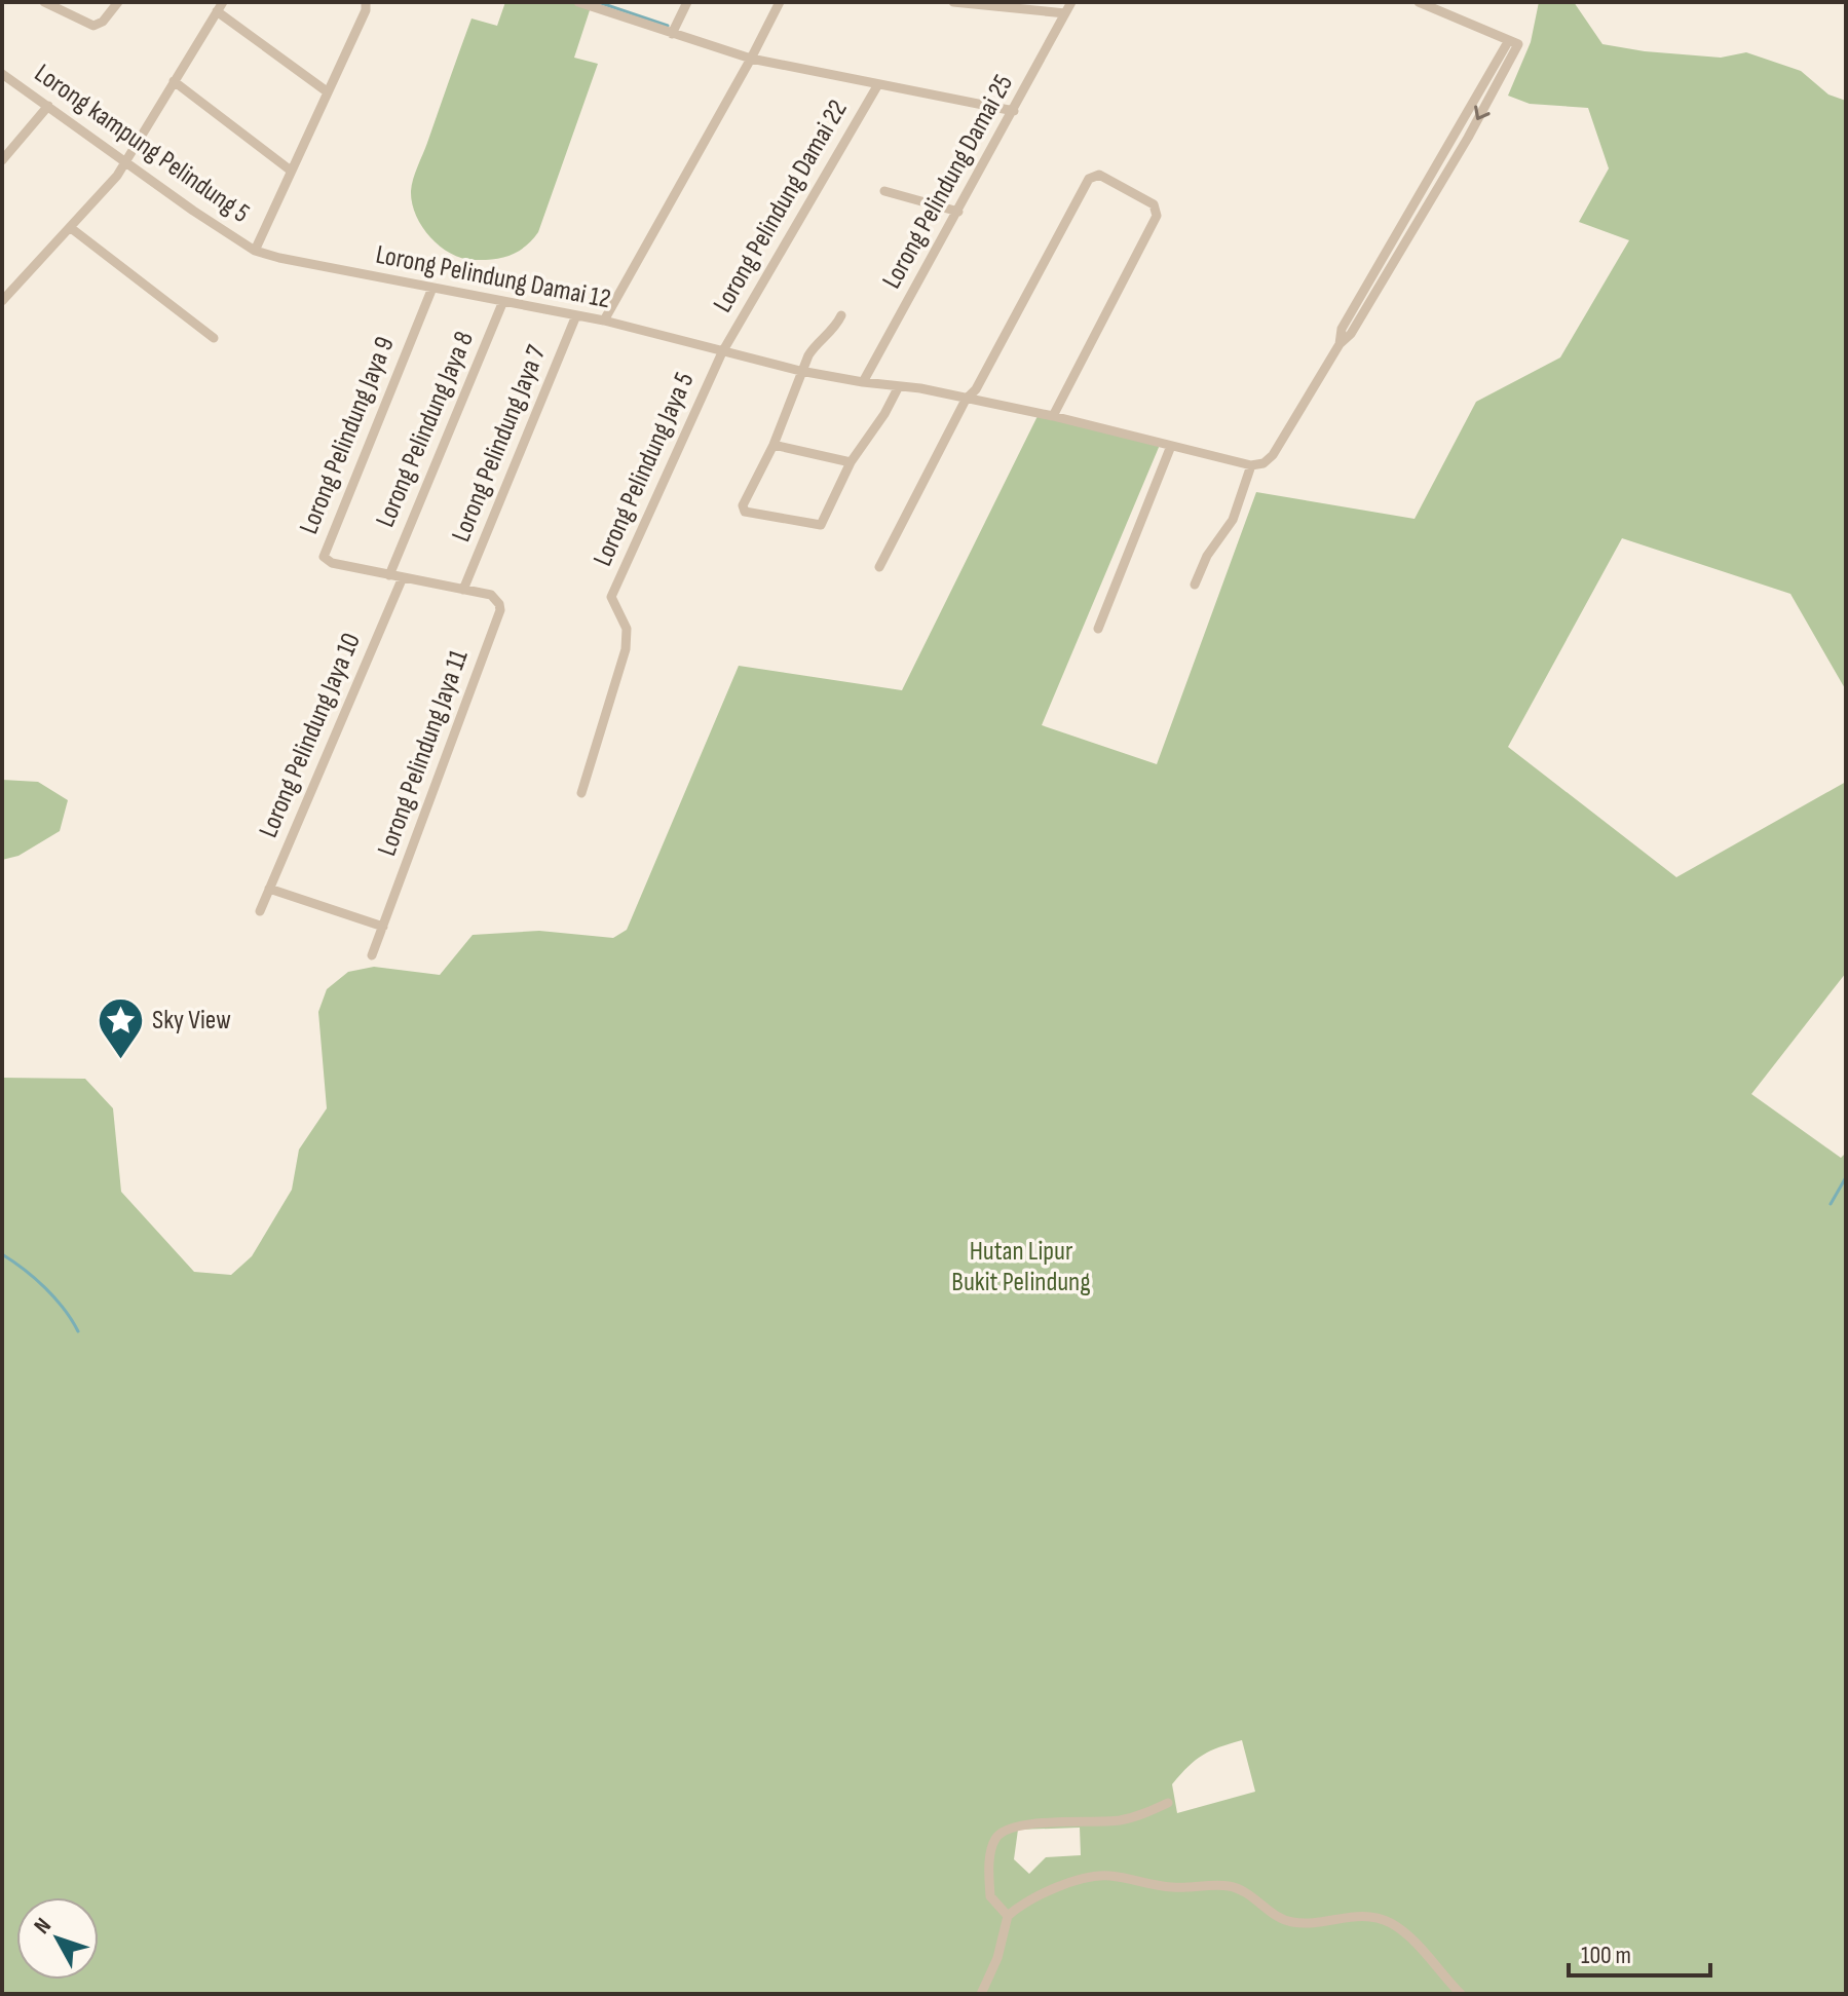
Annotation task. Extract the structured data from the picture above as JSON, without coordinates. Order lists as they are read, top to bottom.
{
  "streets": {
    "street": [
      "Lorong kampung Pelindung 5",
      "Lorong Pelindung Damai 25",
      "Lorong Pelindung Damai 22",
      "Lorong Pelindung Damai 12",
      "Lorong Pelindung Jaya 8",
      "Lorong Pelindung Jaya 9",
      "Lorong Pelindung Jaya 7",
      "Lorong Pelindung Jaya 5",
      "Lorong Pelindung Jaya 10",
      "Lorong Pelindung Jaya 11"
    ]
  },
  "crossings": [
    ["Lorong kampung Pelindung 5", "Lorong Pelindung Damai 12"],
    ["Lorong Pelindung Damai 25", "Lorong Pelindung Damai 12"],
    ["Lorong Pelindung Damai 22", "Lorong Pelindung Damai 12"],
    ["Lorong Pelindung Damai 22", "Lorong Pelindung Jaya 5"],
    ["Lorong Pelindung Damai 12", "Lorong Pelindung Jaya 8"],
    ["Lorong Pelindung Damai 12", "Lorong Pelindung Jaya 9"],
    ["Lorong Pelindung Damai 12", "Lorong Pelindung Jaya 7"],
    ["Lorong Pelindung Damai 12", "Lorong Pelindung Jaya 5"],
    ["Lorong Pelindung Jaya 8", "Lorong Pelindung Jaya 9"],
    ["Lorong Pelindung Jaya 9", "Lorong Pelindung Jaya 7"],
    ["Lorong Pelindung Jaya 9", "Lorong Pelindung Jaya 10"],
    ["Lorong Pelindung Jaya 9", "Lorong Pelindung Jaya 11"],
    ["Lorong Pelindung Jaya 7", "Lorong Pelindung Jaya 11"]
  ],
  "parks": ["Hutan Lipur Bukit Pelindung"],
  "places": {
    "place": ["Sky View"]
  },
  "scale_bar": "100 m",
  "north": "top left"
}
